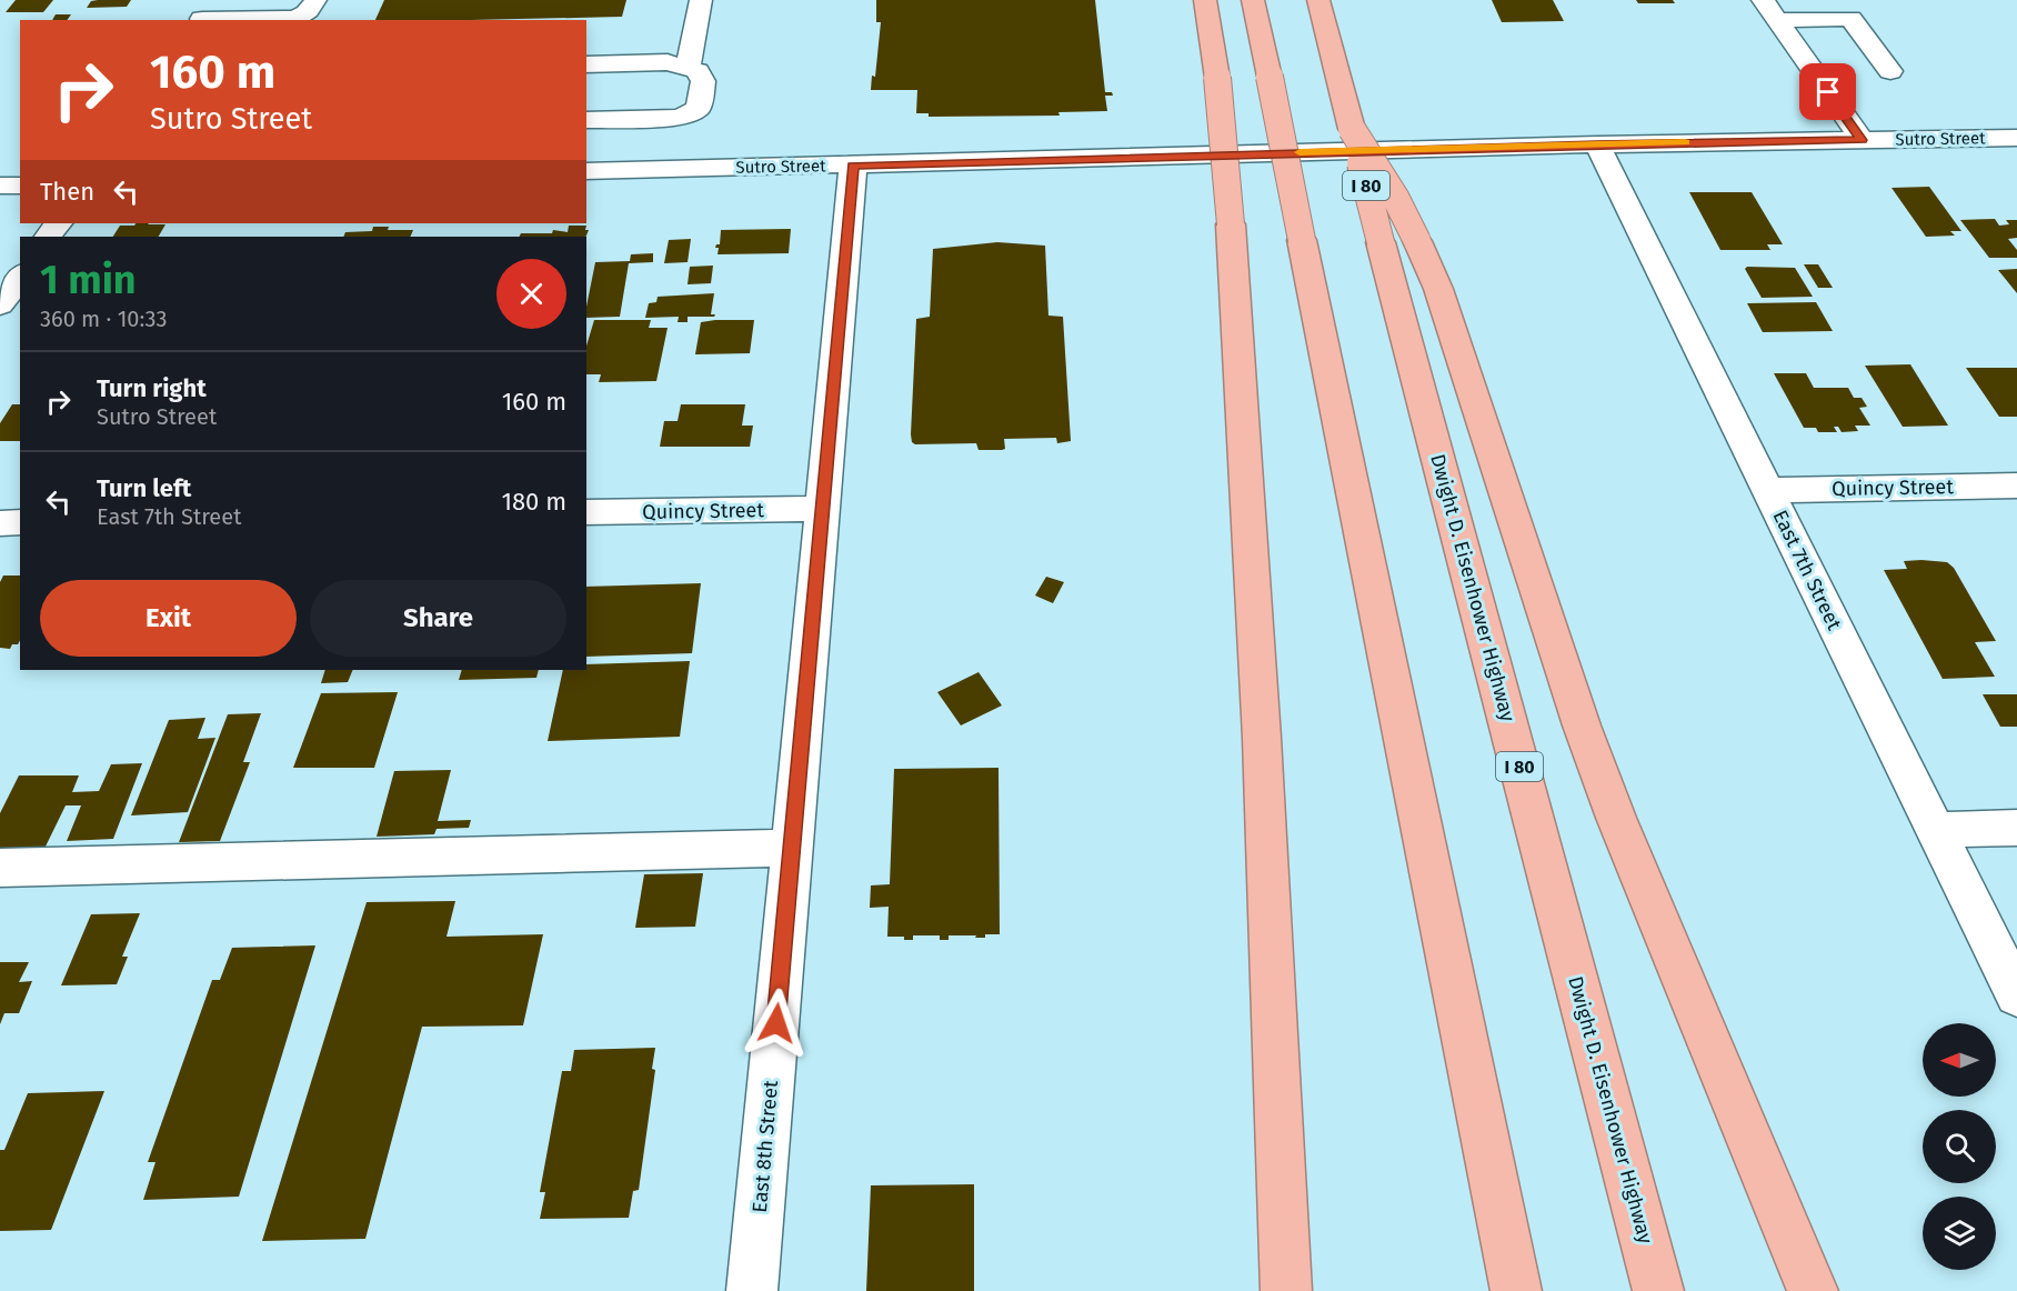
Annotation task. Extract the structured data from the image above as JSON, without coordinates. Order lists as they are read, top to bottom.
{
  "streets": {
    "highway": ["I 80", "Dwight D. Eisenhower Highway"],
    "street": [
      "Sutro Street",
      "Quincy Street",
      "East 7th Street",
      "East 8th Street"
    ]
  },
  "crossings": [
    ["Sutro Street", "East 7th Street"],
    ["Sutro Street", "East 8th Street"],
    ["Quincy Street", "East 7th Street"],
    ["Quincy Street", "East 8th Street"]
  ],
  "north": "left",
  "page": {
    "turn": ["160 m", "Sutro Street"],
    "then": "Then",
    "heading": ["1 min", "360 m · 10:33"],
    "list": [
      {
        "name": "Turn right",
        "note": "Sutro Street",
        "value": "160 m"
      },
      {
        "name": "Turn left",
        "note": "East 7th Street",
        "value": "180 m"
      }
    ],
    "buttons": ["Exit", "Share"]
  }
}
